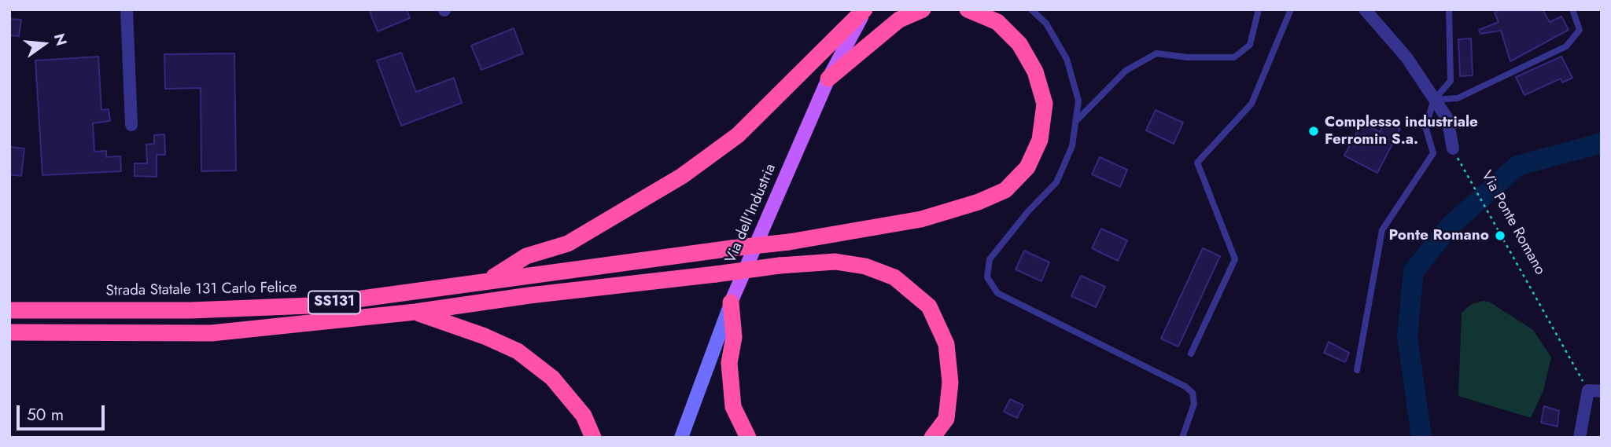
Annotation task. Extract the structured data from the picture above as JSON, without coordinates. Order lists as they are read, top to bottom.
{
  "streets": {
    "highway": ["Strada Statale 131 Carlo Felice", "SS131"],
    "main road": ["Via dell'Industria"],
    "path": ["Via Ponte Romano"]
  },
  "places": ["Complesso industriale Ferromin S.a.", "Ponte Romano"],
  "scale_bar": "50 m",
  "north": "right"
}
